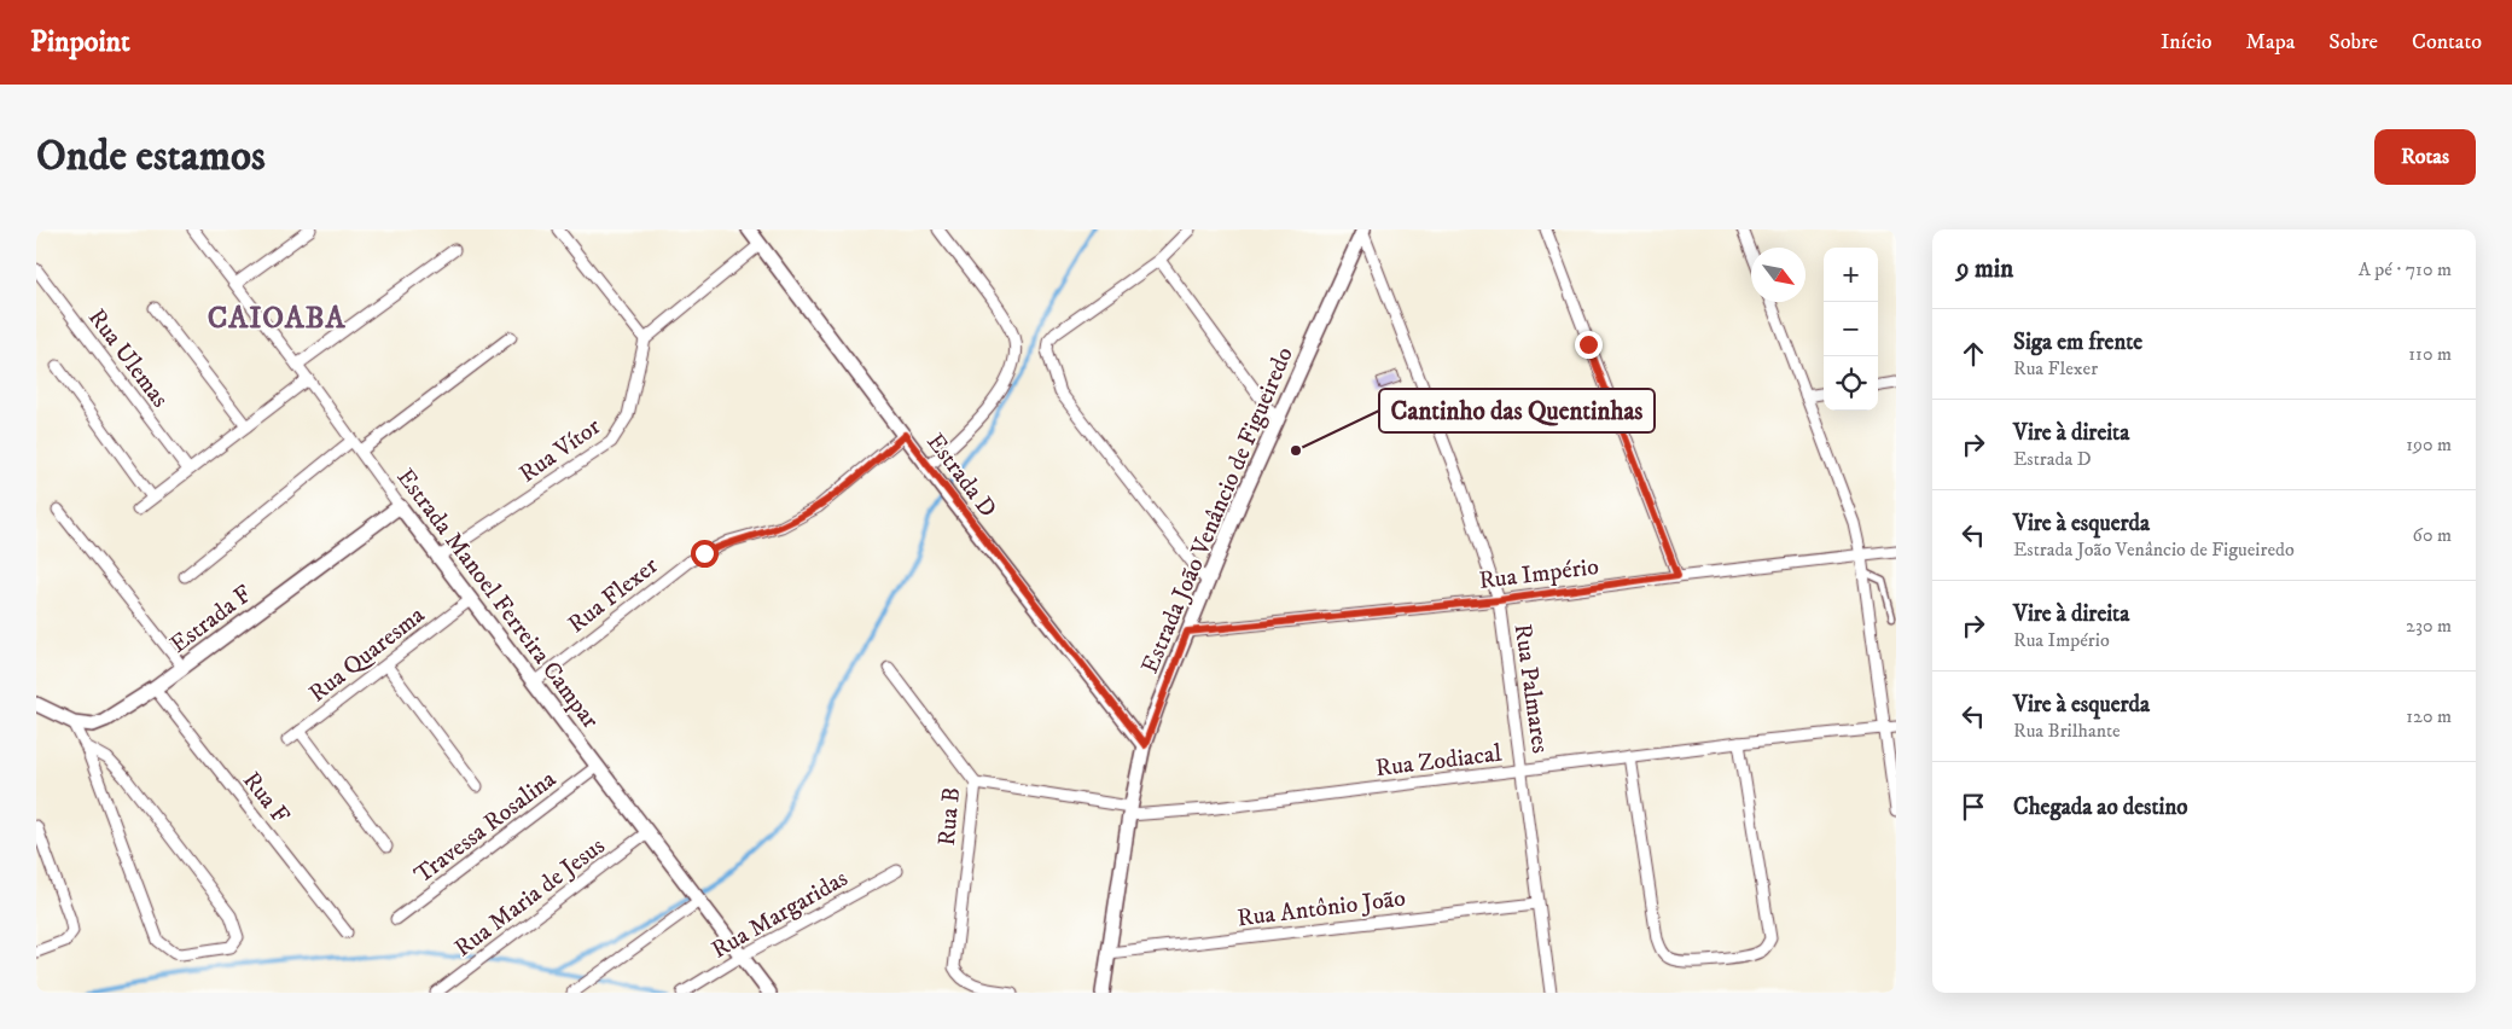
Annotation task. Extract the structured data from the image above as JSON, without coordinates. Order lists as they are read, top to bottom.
{
  "streets": {
    "street": [
      "Rua Ulemas",
      "Rua Vítor",
      "Estrada D",
      "Estrada João Venâncio de Figueiredo",
      "Rua Império",
      "Rua Flexer",
      "Estrada Manoel Ferreira Campar",
      "Estrada F",
      "Rua Quaresma",
      "Rua Palmares",
      "Rua Zodiacal",
      "Rua F",
      "Rua B",
      "Travessa Rosalina",
      "Rua Maria de Jesus",
      "Rua Antônio João",
      "Rua Margaridas"
    ]
  },
  "crossings": [
    ["Rua Vítor", "Estrada Manoel Ferreira Campar"],
    ["Estrada D", "Estrada João Venâncio de Figueiredo"],
    ["Estrada D", "Rua Flexer"],
    ["Estrada João Venâncio de Figueiredo", "Rua Império"],
    ["Estrada João Venâncio de Figueiredo", "Rua Palmares"],
    ["Estrada João Venâncio de Figueiredo", "Rua Zodiacal"],
    ["Estrada João Venâncio de Figueiredo", "Rua Antônio João"],
    ["Rua Império", "Rua Palmares"],
    ["Rua Flexer", "Estrada Manoel Ferreira Campar"],
    ["Estrada Manoel Ferreira Campar", "Estrada F"],
    ["Estrada Manoel Ferreira Campar", "Rua Quaresma"],
    ["Estrada Manoel Ferreira Campar", "Travessa Rosalina"],
    ["Estrada Manoel Ferreira Campar", "Rua Maria de Jesus"],
    ["Estrada Manoel Ferreira Campar", "Rua Margaridas"],
    ["Estrada F", "Rua F"],
    ["Rua Palmares", "Rua Zodiacal"],
    ["Rua Palmares", "Rua Antônio João"],
    ["Rua Zodiacal", "Rua B"]
  ],
  "districts": ["CAIOABA"],
  "places": ["Cantinho das Quentinhas"],
  "north": "bottom right",
  "page": {
    "header": "Pinpoint",
    "nav": [
      "Início",
      "Mapa",
      "Sobre",
      "Contato"
    ],
    "buttons": "Rotas",
    "title": "Onde estamos",
    "heading": ["9 min", "A pé · 710 m"],
    "map_buttons": ["+", "−"],
    "list": [
      ["Siga em frente", "Rua Flexer", "110 m"],
      ["Vire à direita", "Estrada D", "190 m"],
      ["Vire à esquerda", "Estrada João Venâncio de Figueiredo", "60 m"],
      ["Vire à direita", "Rua Império", "230 m"],
      ["Vire à esquerda", "Rua Brilhante", "120 m"],
      "Chegada ao destino"
    ]
  }
}
